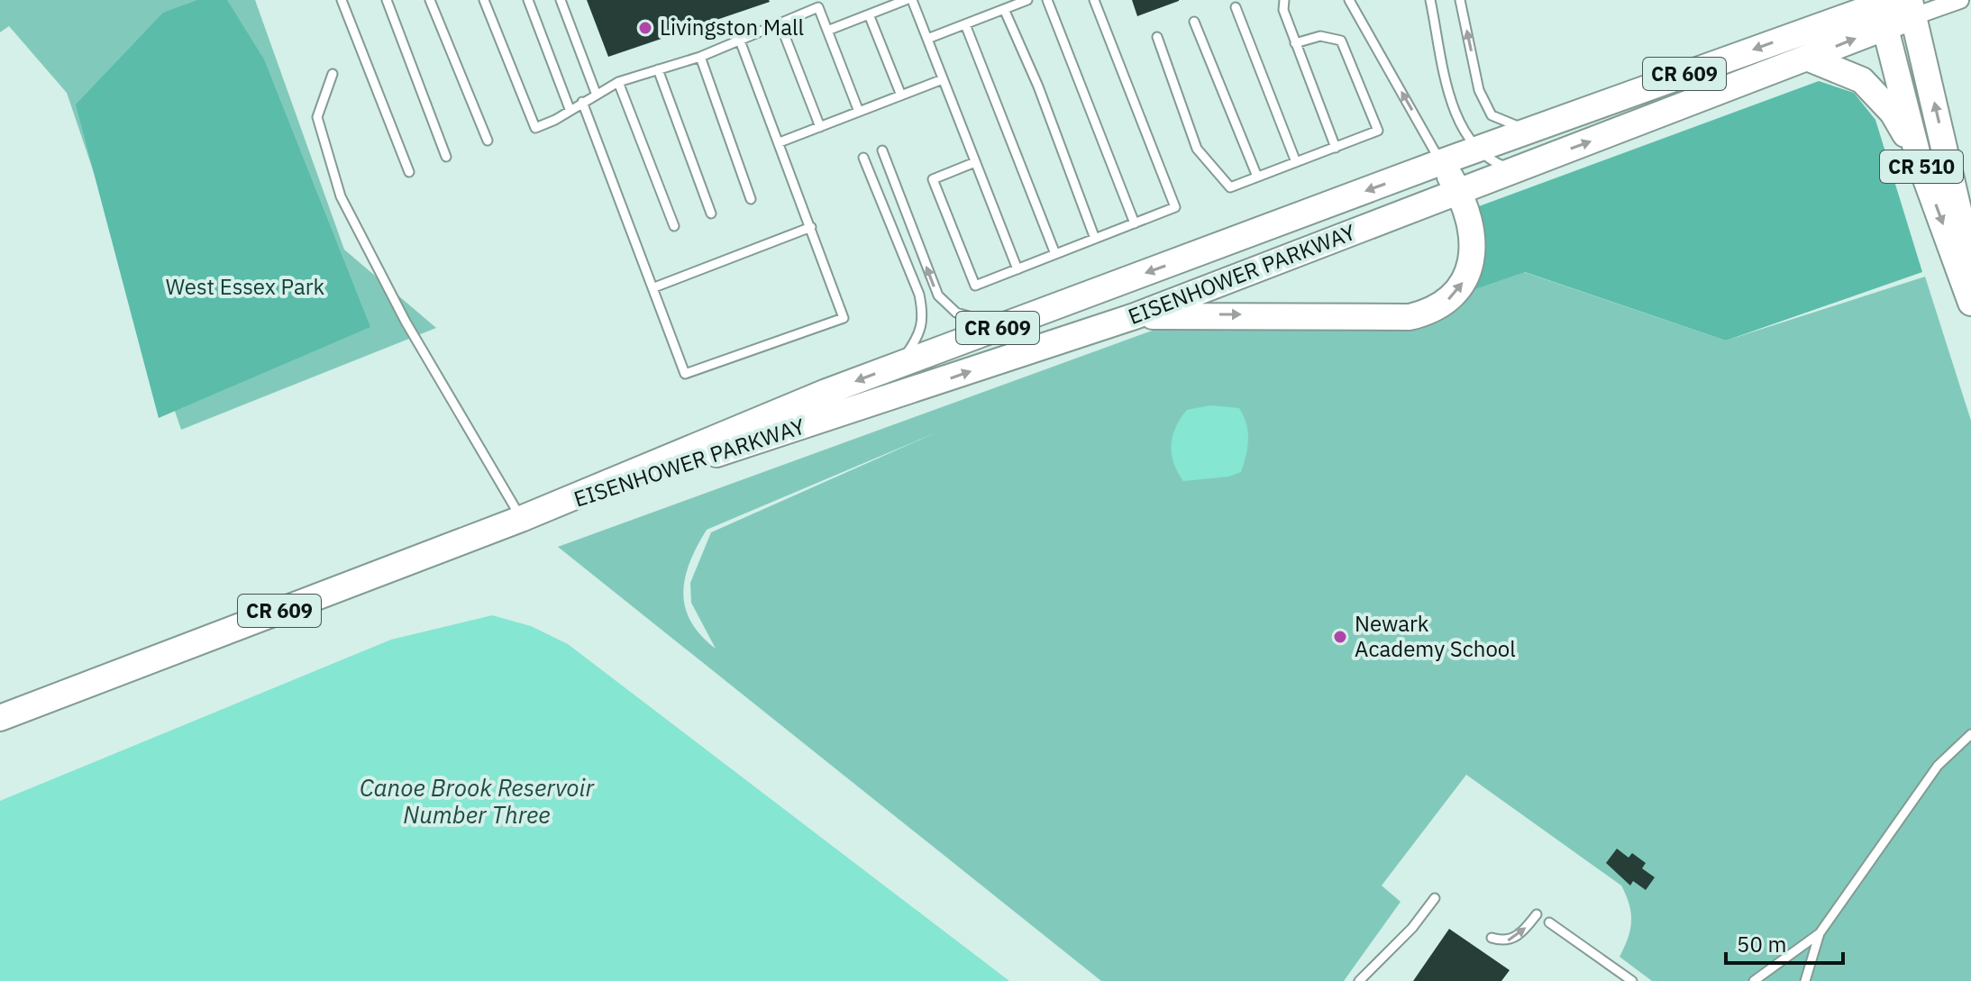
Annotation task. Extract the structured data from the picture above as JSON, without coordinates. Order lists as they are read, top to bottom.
{
  "streets": {
    "main road": ["CR 609", "CR 510", "EISENHOWER PARKWAY"]
  },
  "crossings": [
    ["CR 510", "EISENHOWER PARKWAY"]
  ],
  "water": ["Canoe Brook Reservoir Number Three"],
  "parks": ["West Essex Park"],
  "places": ["Livingston Mall", "Newark Academy School"],
  "scale_bar": "50 m"
}
